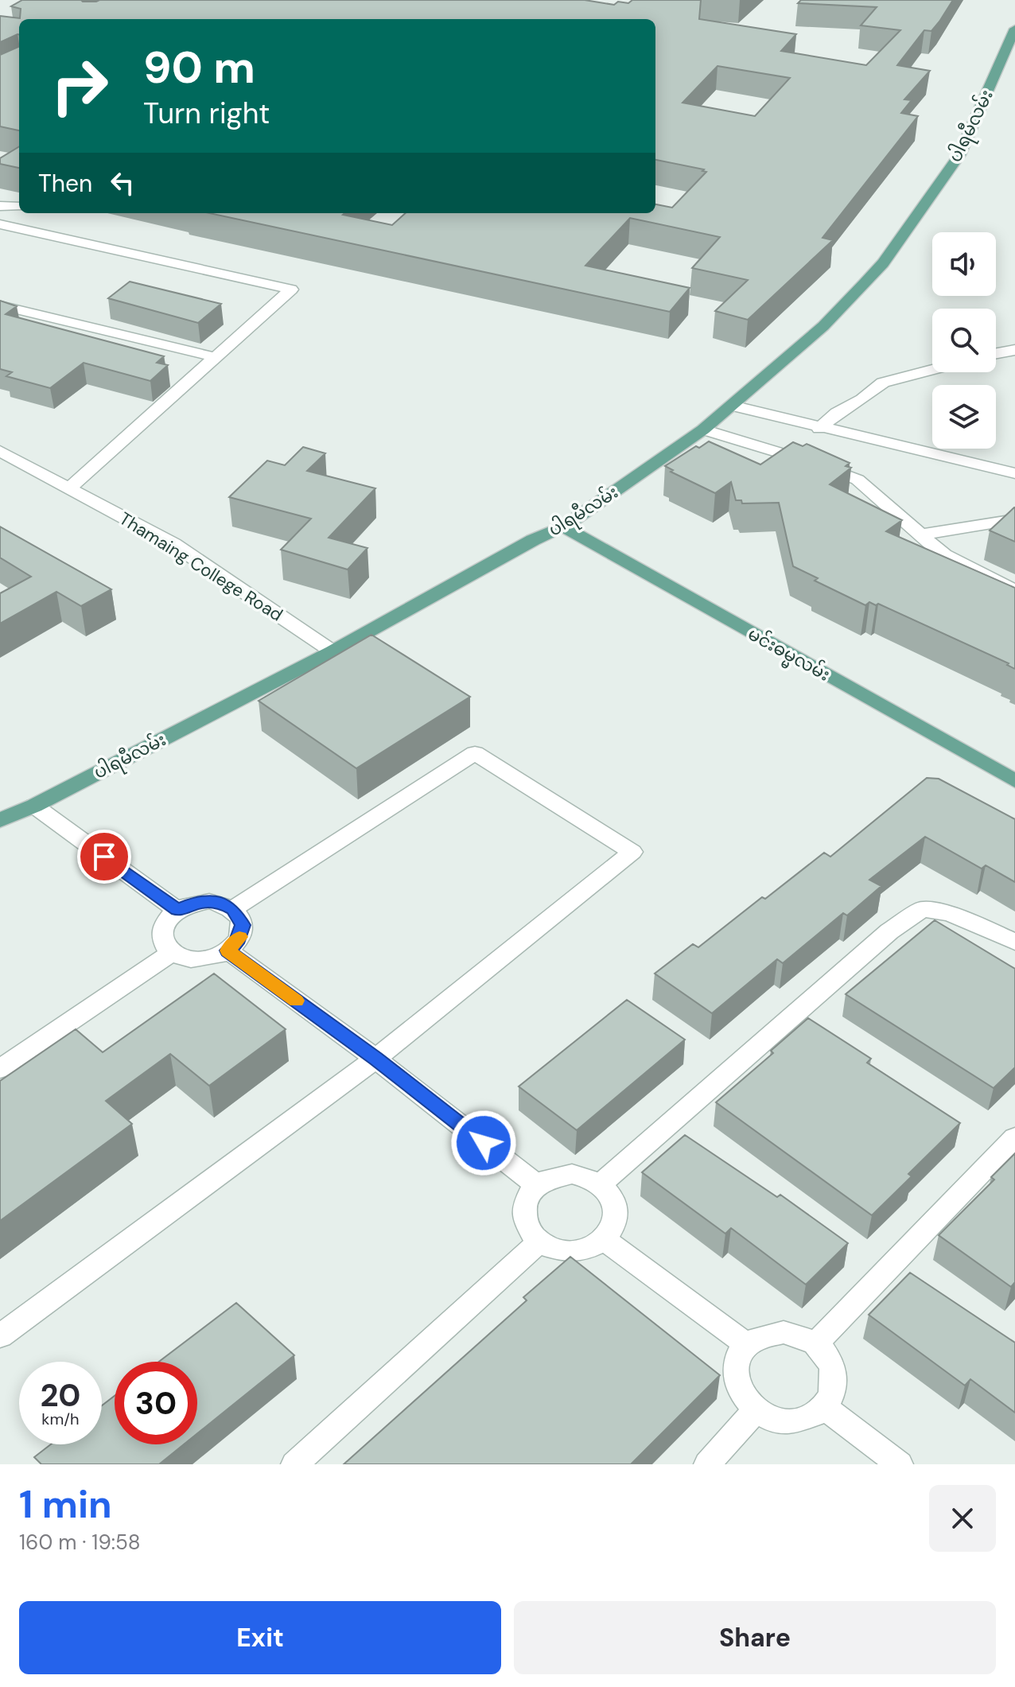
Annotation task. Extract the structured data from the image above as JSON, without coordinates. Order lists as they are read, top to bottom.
{
  "streets": {
    "main road": ["ပါရမီလမ်း", "မင်းဓမ္မလမ်း"],
    "street": ["Thamaing College Road"]
  },
  "crossings": [
    ["ပါရမီလမ်း", "Thamaing College Road"],
    ["ပါရမီလမ်း", "မင်းဓမ္မလမ်း"]
  ],
  "page": {
    "turn": ["90 m", "Turn right"],
    "then": "Then",
    "speed": "20 km/h",
    "limit": "30",
    "heading": ["1 min", "160 m · 19:58"],
    "buttons": ["Exit", "Share"]
  }
}
